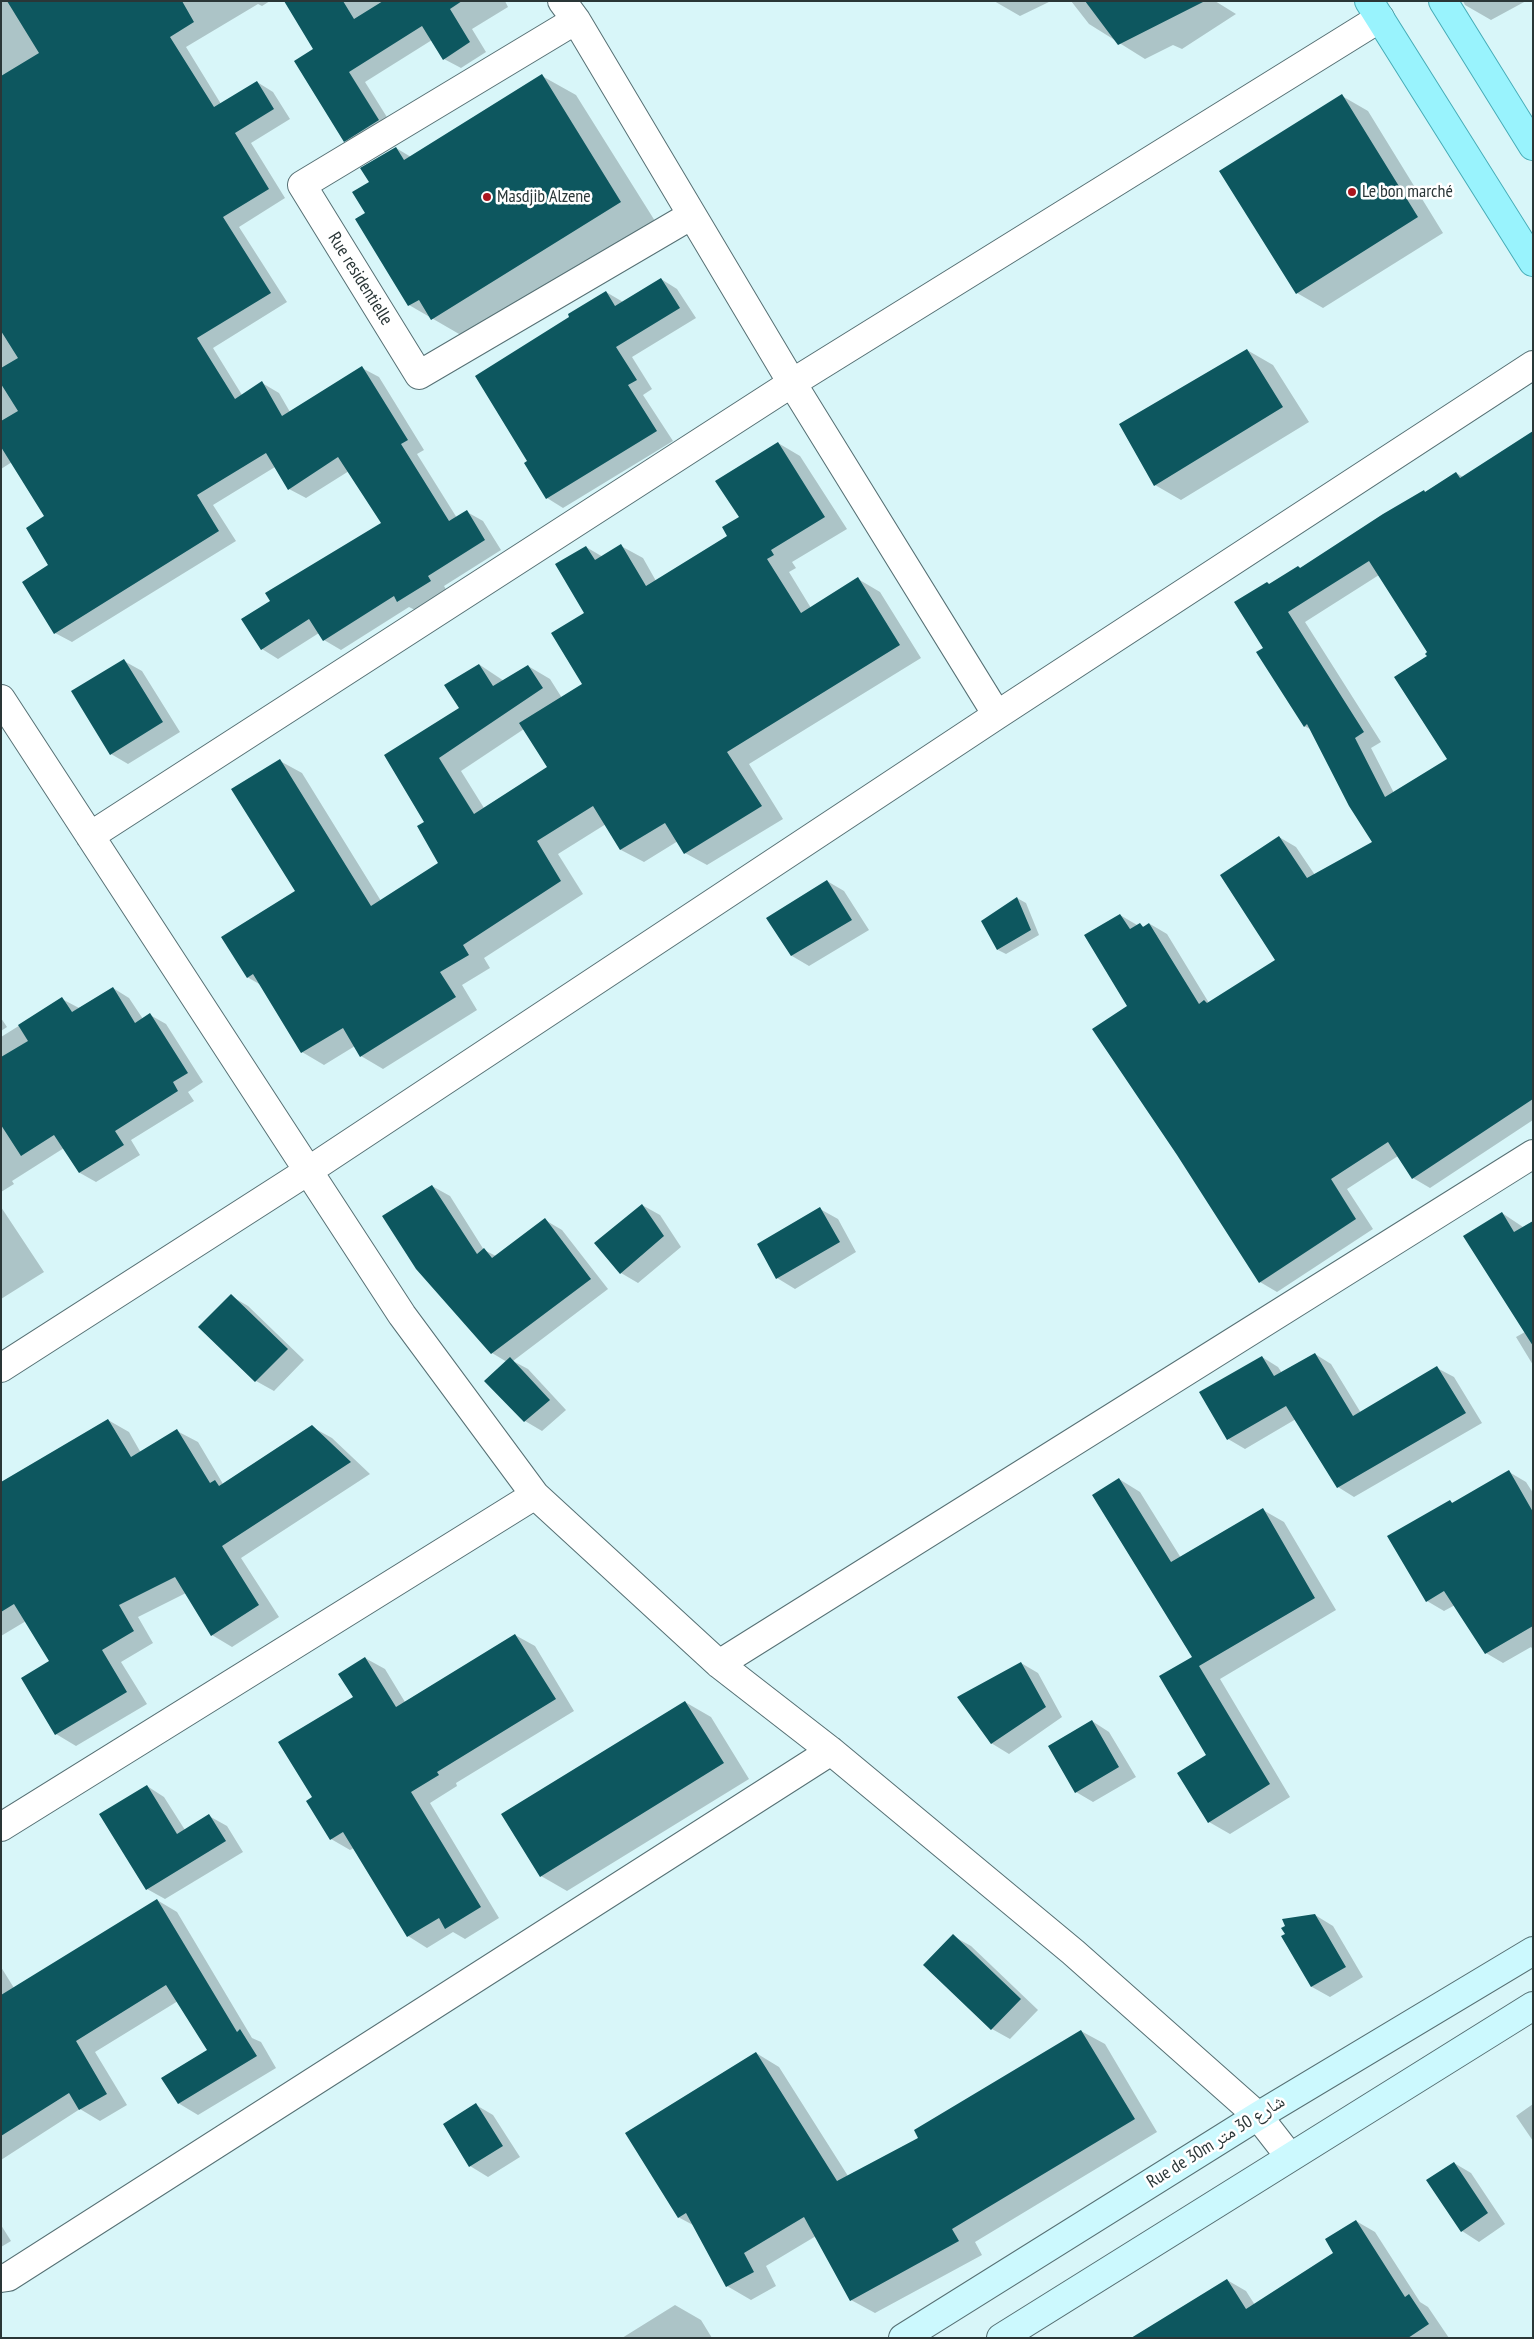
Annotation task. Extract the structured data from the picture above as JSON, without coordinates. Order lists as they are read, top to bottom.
{
  "streets": {
    "street": ["Rue residentielle", "Rue de 30m شارع 30 متر"]
  },
  "places": ["Le bon marché", "Masdjib Alzene"]
}
